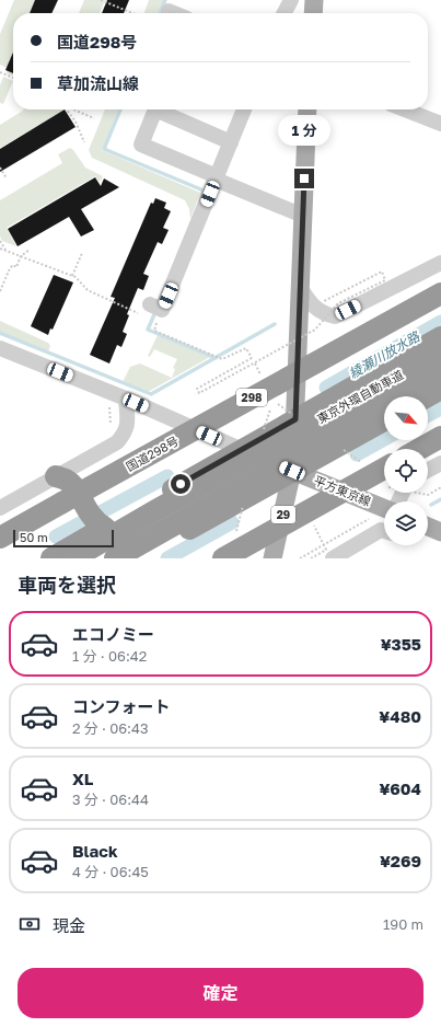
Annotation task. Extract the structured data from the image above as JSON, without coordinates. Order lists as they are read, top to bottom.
{
  "streets": {
    "highway": ["東京外環自動車道", "298", "国道298号"],
    "main road": ["平方東京線", "29"]
  },
  "crossings": [
    ["平方東京線", "29"]
  ],
  "water": ["綾瀬川放水路"],
  "scale_bar": "50 m",
  "north": "bottom right",
  "page": {
    "banner": ["国道298号", "草加流山線"],
    "bubble": "1 分",
    "scale": "50 m",
    "heading": "車両を選択",
    "list": [
      {
        "name": "エコノミー",
        "note": "1 分 · 06:42",
        "value": "¥355"
      },
      {
        "name": "コンフォート",
        "note": "2 分 · 06:43",
        "value": "¥480"
      },
      {
        "name": "XL",
        "note": "3 分 · 06:44",
        "value": "¥604"
      },
      {
        "name": "Black",
        "note": "4 分 · 06:45",
        "value": "¥269"
      }
    ],
    "pay": ["現金", "190 m"],
    "buttons": "確定"
  }
}
